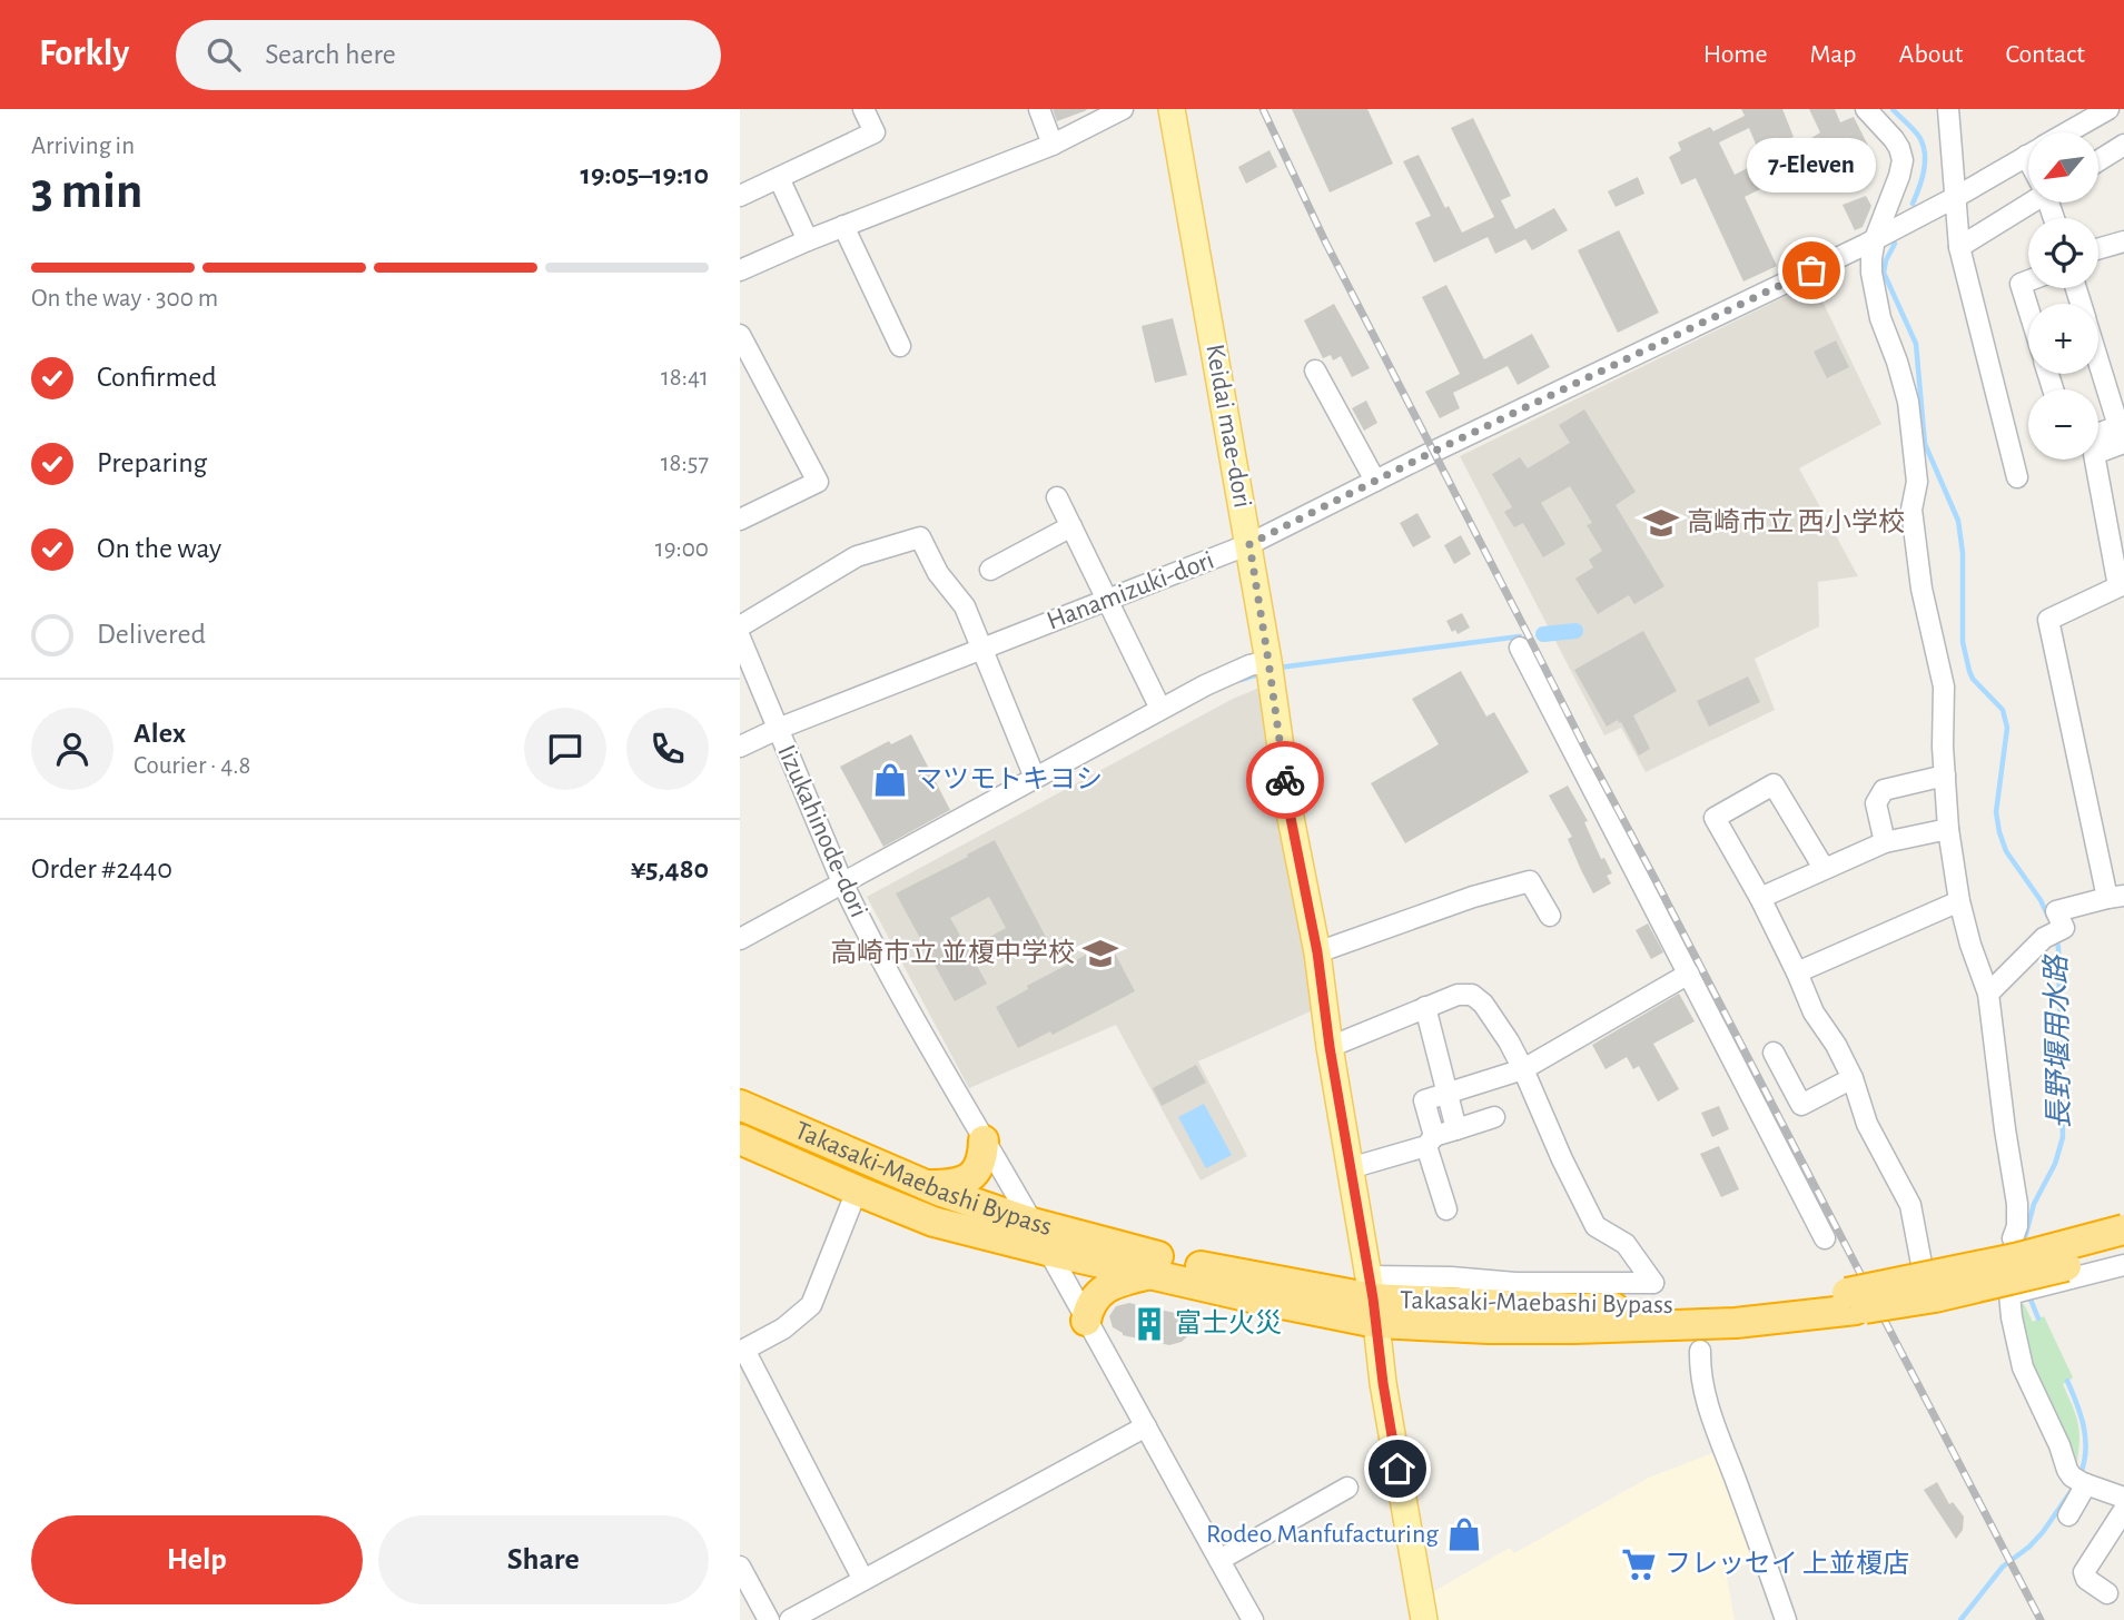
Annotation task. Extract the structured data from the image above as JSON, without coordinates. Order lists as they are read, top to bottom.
{
  "streets": {
    "highway": ["Takasaki-Maebashi Bypass"],
    "main road": ["Keidai mae-dori"],
    "street": ["Hanamizuki-dori", "Iizukahinode-dori"]
  },
  "crossings": [
    ["Keidai mae-dori", "Hanamizuki-dori"],
    ["Keidai mae-dori", "Takasaki-Maebashi Bypass"],
    ["Hanamizuki-dori", "Iizukahinode-dori"],
    ["Iizukahinode-dori", "Takasaki-Maebashi Bypass"]
  ],
  "water": ["長野堰用水路"],
  "places": {
    "other": ["7-Eleven"],
    "school or university": ["高崎市立 西小学校", "高崎市立 並榎中学校"],
    "shop": ["マツモトキヨシ", "Rodeo Manfufacturing"],
    "building": ["富士火災"],
    "supermarket": ["フレッセイ 上並榎店"]
  },
  "north": "bottom left",
  "page": {
    "header": "Forkly",
    "search": "Search here",
    "nav": [
      "Home",
      "Map",
      "About",
      "Contact"
    ],
    "heading": ["3 min", "Arriving in", "19:05–19:10"],
    "panel": [
      "Alex",
      "Courier · 4.8",
      "Order #2440",
      "¥5,480"
    ],
    "map_buttons": ["+", "−"],
    "bubble": "7-Eleven",
    "bar": "On the way · 300 m",
    "list": [
      ["Confirmed", "18:41"],
      ["Preparing", "18:57"],
      ["On the way", "19:00"],
      "Delivered"
    ],
    "buttons": ["Help", "Share"]
  }
}
